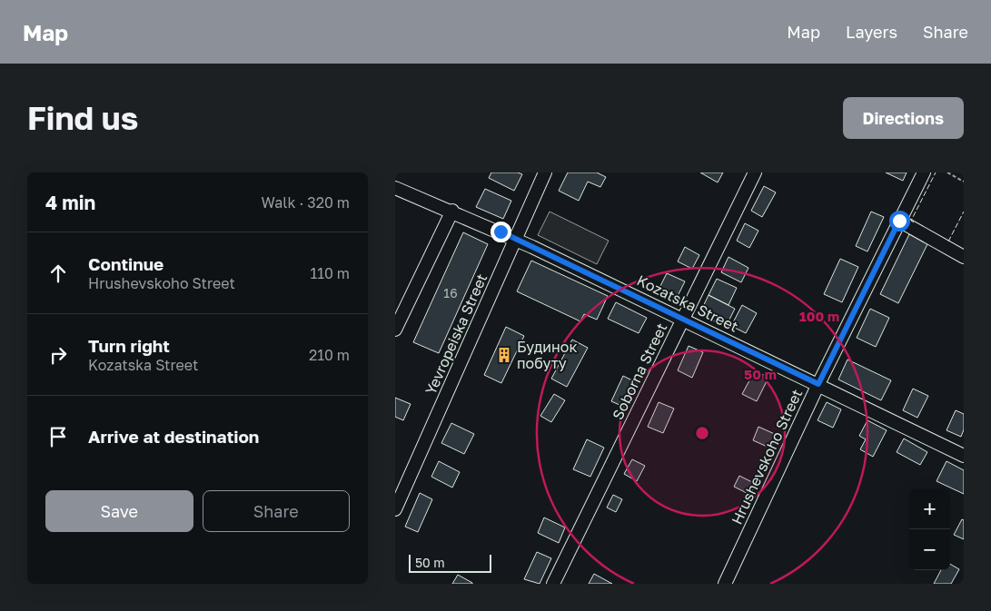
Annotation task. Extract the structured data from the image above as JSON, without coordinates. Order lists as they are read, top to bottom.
{
  "streets": {
    "street": [
      "Kozatska Street",
      "Yevropeiska Street",
      "Soborna Street",
      "Hrushevskoho Street"
    ]
  },
  "crossings": [
    ["Kozatska Street", "Yevropeiska Street"],
    ["Kozatska Street", "Soborna Street"],
    ["Kozatska Street", "Hrushevskoho Street"]
  ],
  "places": {
    "building": ["Будинок побуту"]
  },
  "house_numbers": ["16"],
  "scale_bar": "50 m",
  "page": {
    "header": "Map",
    "nav": ["Map", "Layers", "Share"],
    "buttons": [
      "Directions",
      ["Save", "Share"]
    ],
    "title": "Find us",
    "heading": ["4 min", "Walk · 320 m"],
    "list": [
      ["Continue", "Hrushevskoho Street", "110 m"],
      ["Turn right", "Kozatska Street", "210 m"],
      "Arrive at destination"
    ],
    "map_buttons": ["+", "−"],
    "scale": "50 m"
  },
  "rings": ["100 m", "50 m"]
}
